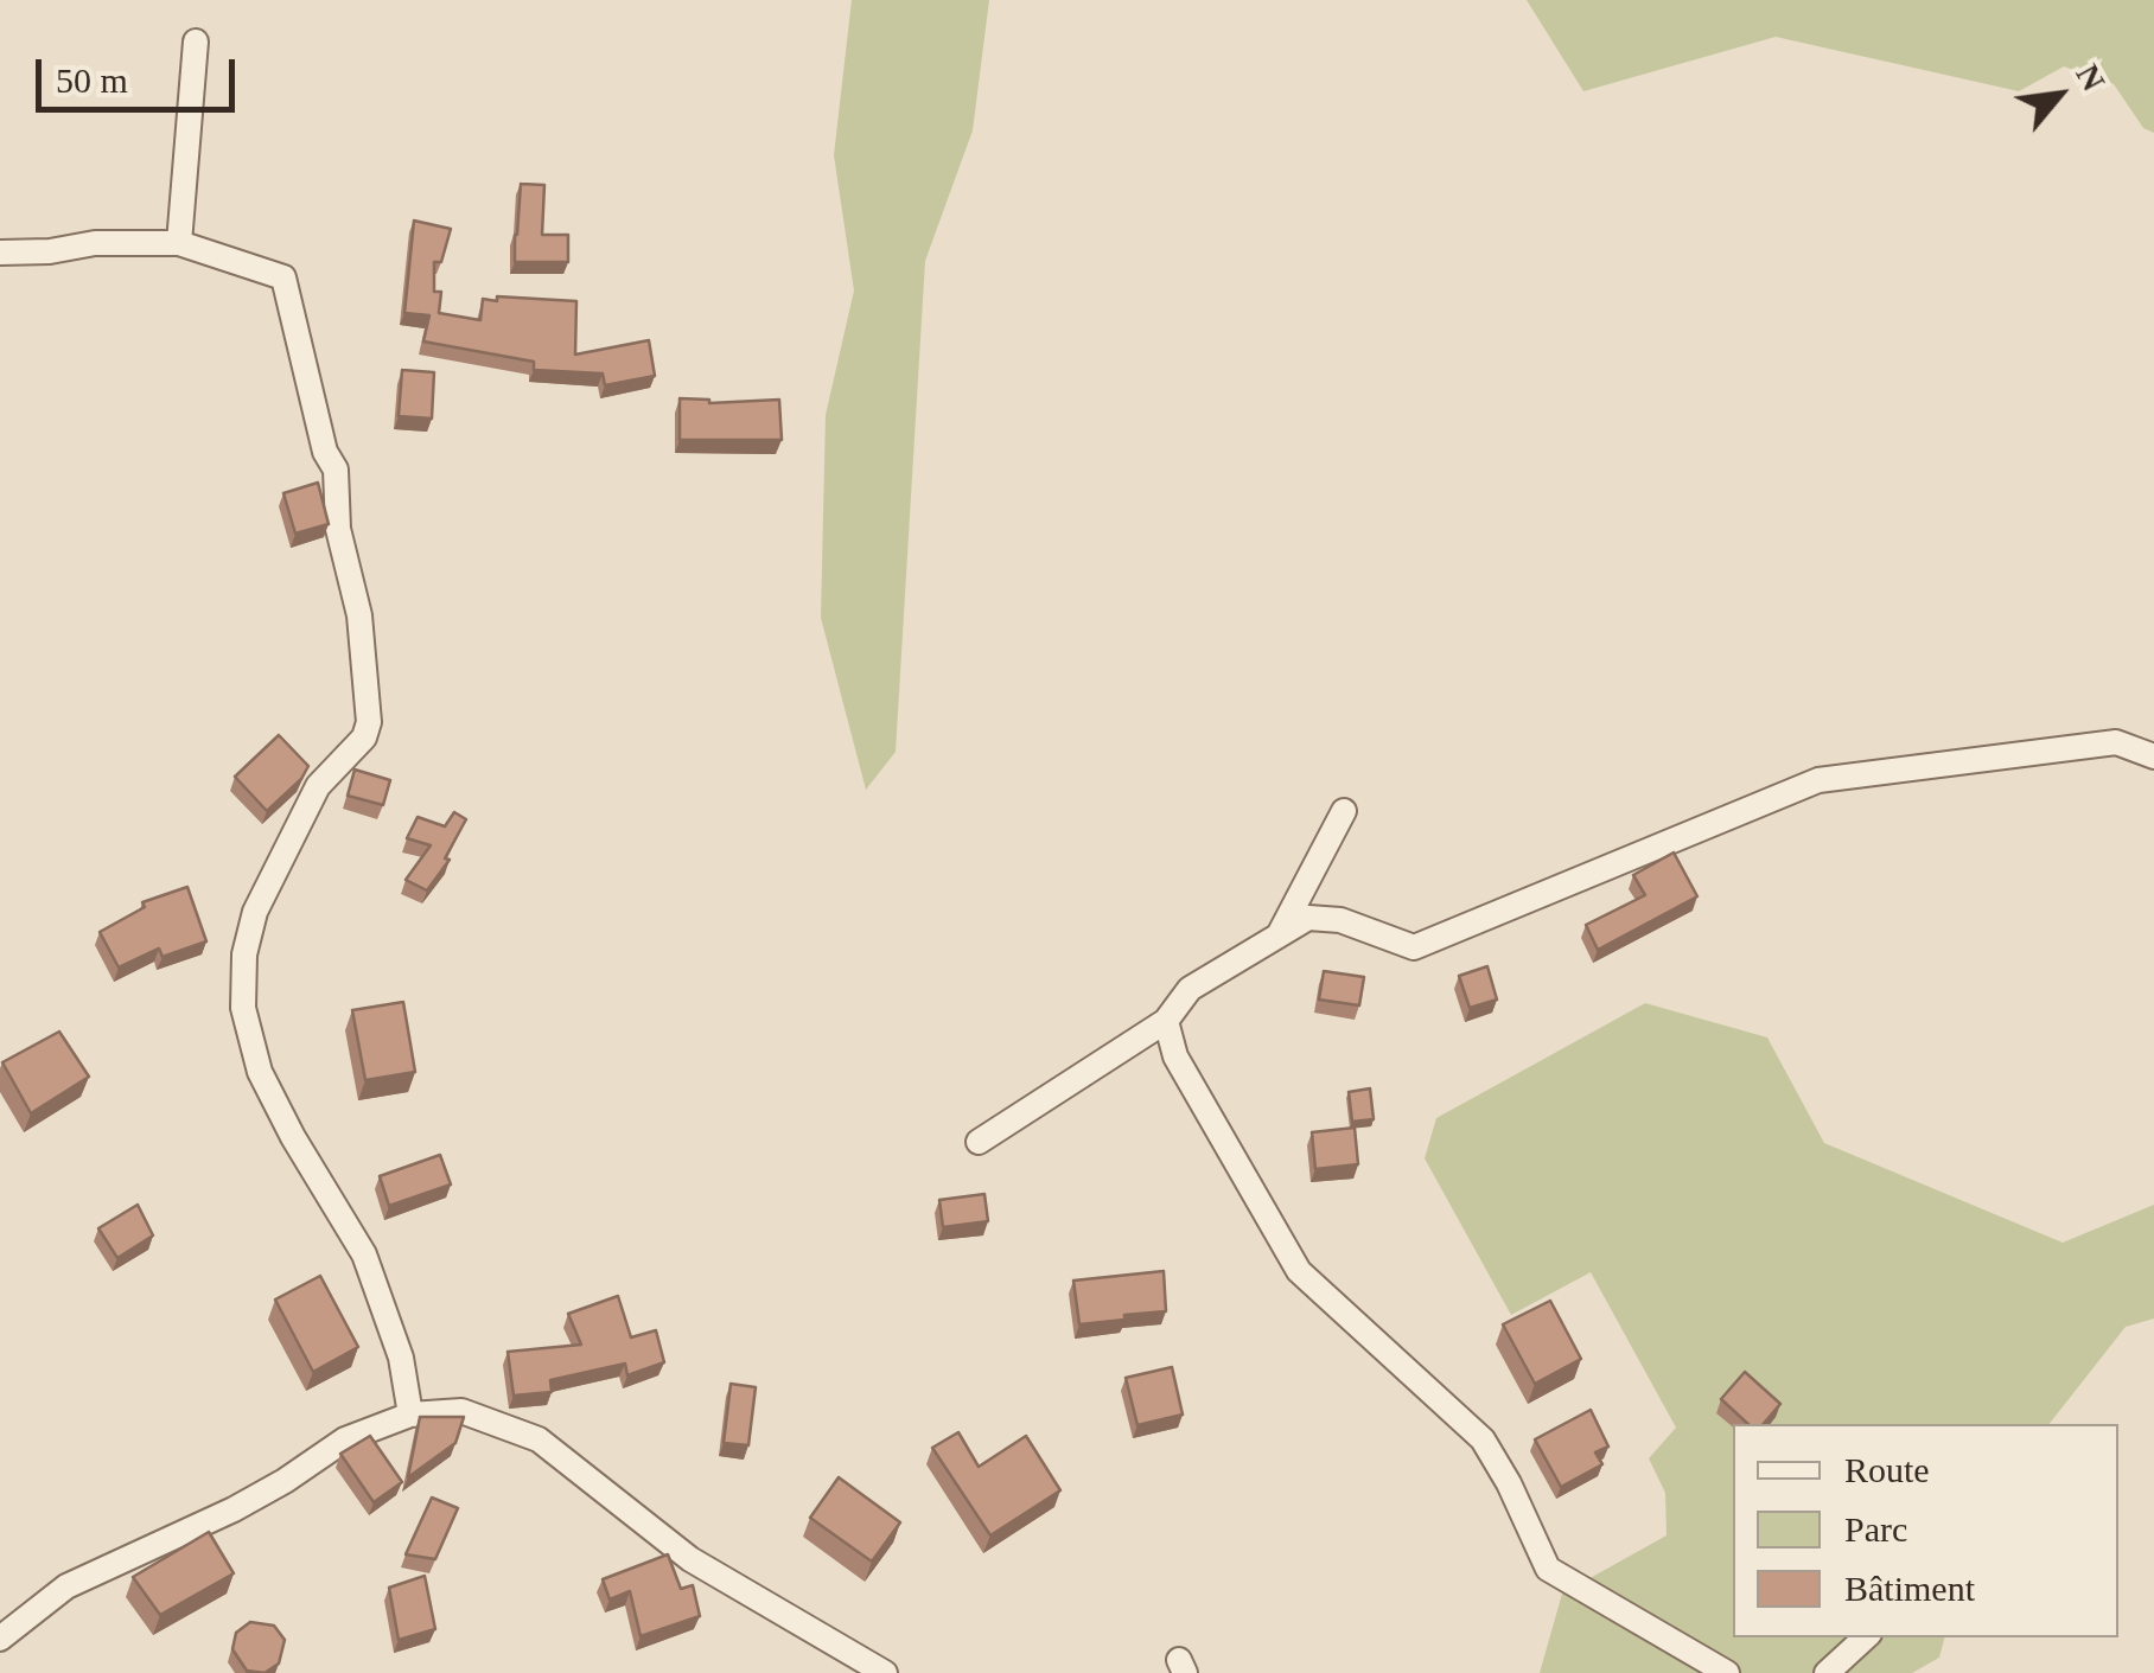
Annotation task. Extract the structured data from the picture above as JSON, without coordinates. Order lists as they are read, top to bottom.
{
  "legend": ["Route", "Parc", "Bâtiment"],
  "scale_bar": "50 m",
  "north": "top right"
}
